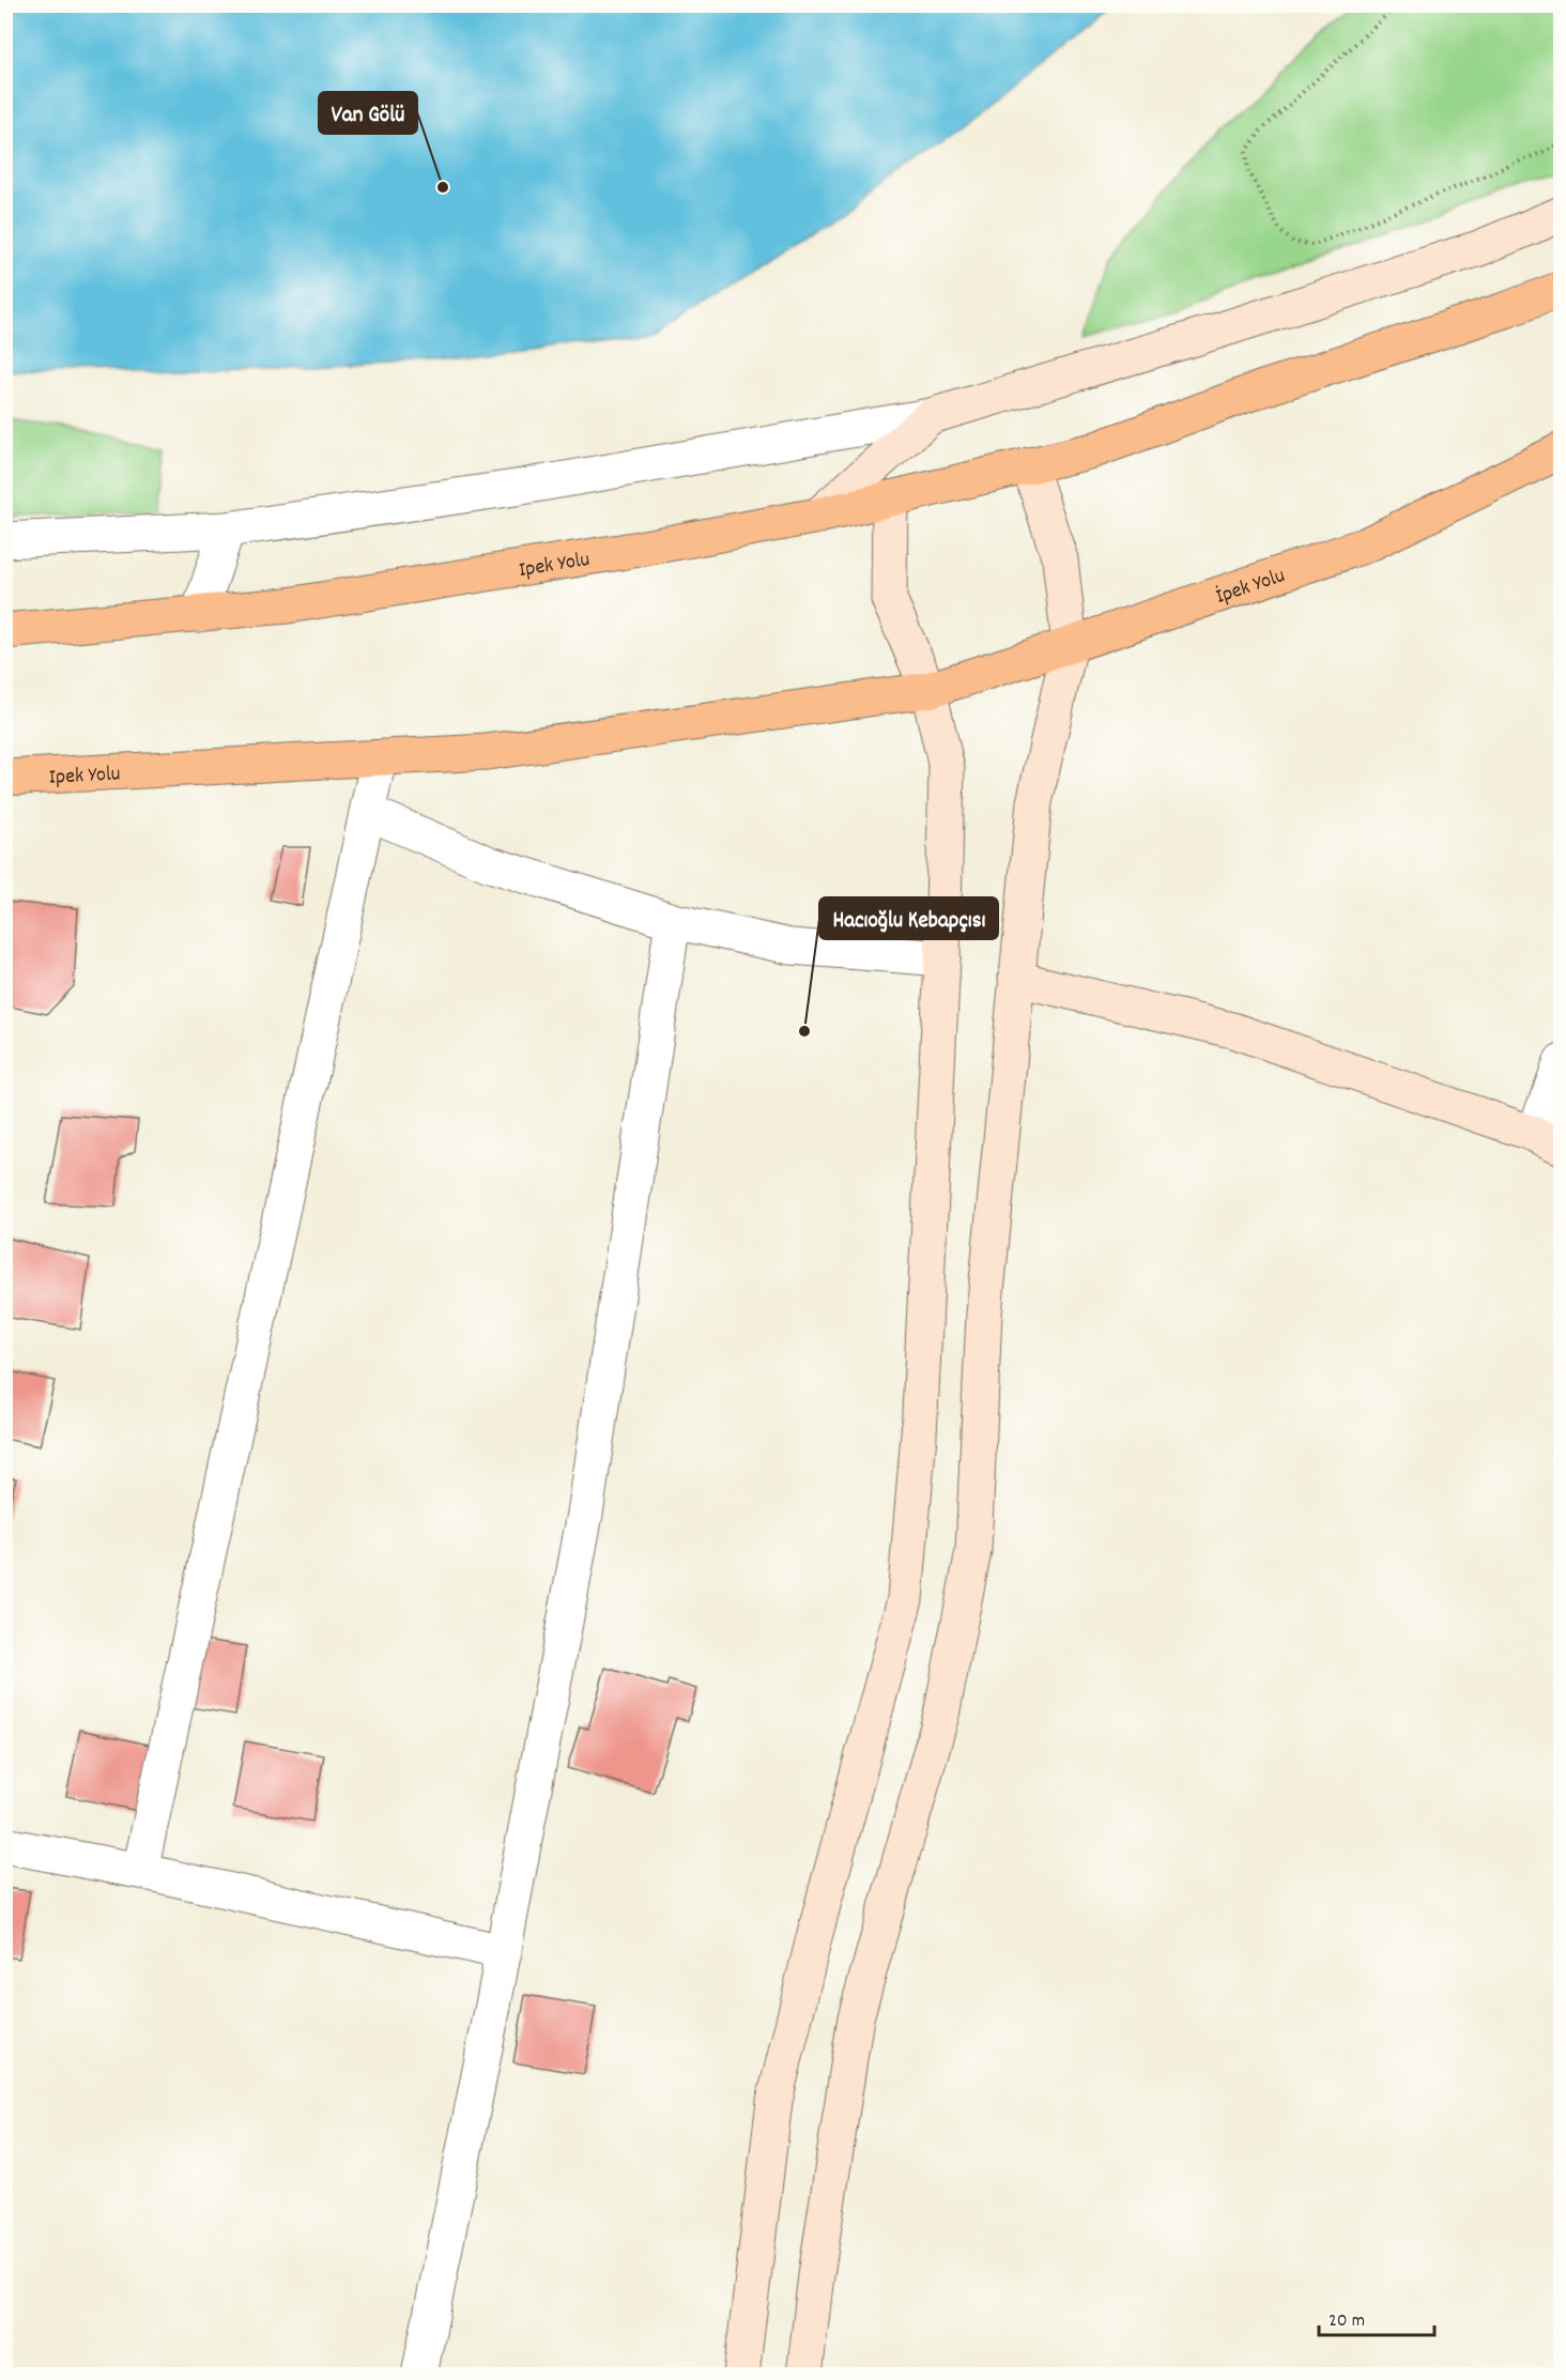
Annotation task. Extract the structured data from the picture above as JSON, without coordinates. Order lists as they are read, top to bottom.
{
  "streets": {
    "highway": ["Ipek Yolu", "İpek Yolu"]
  },
  "crossings": [
    ["Ipek Yolu", "İpek Yolu"]
  ],
  "places": ["Van Gölü", "Hacıoğlu Kebapçısı"],
  "scale_bar": "20 m"
}
